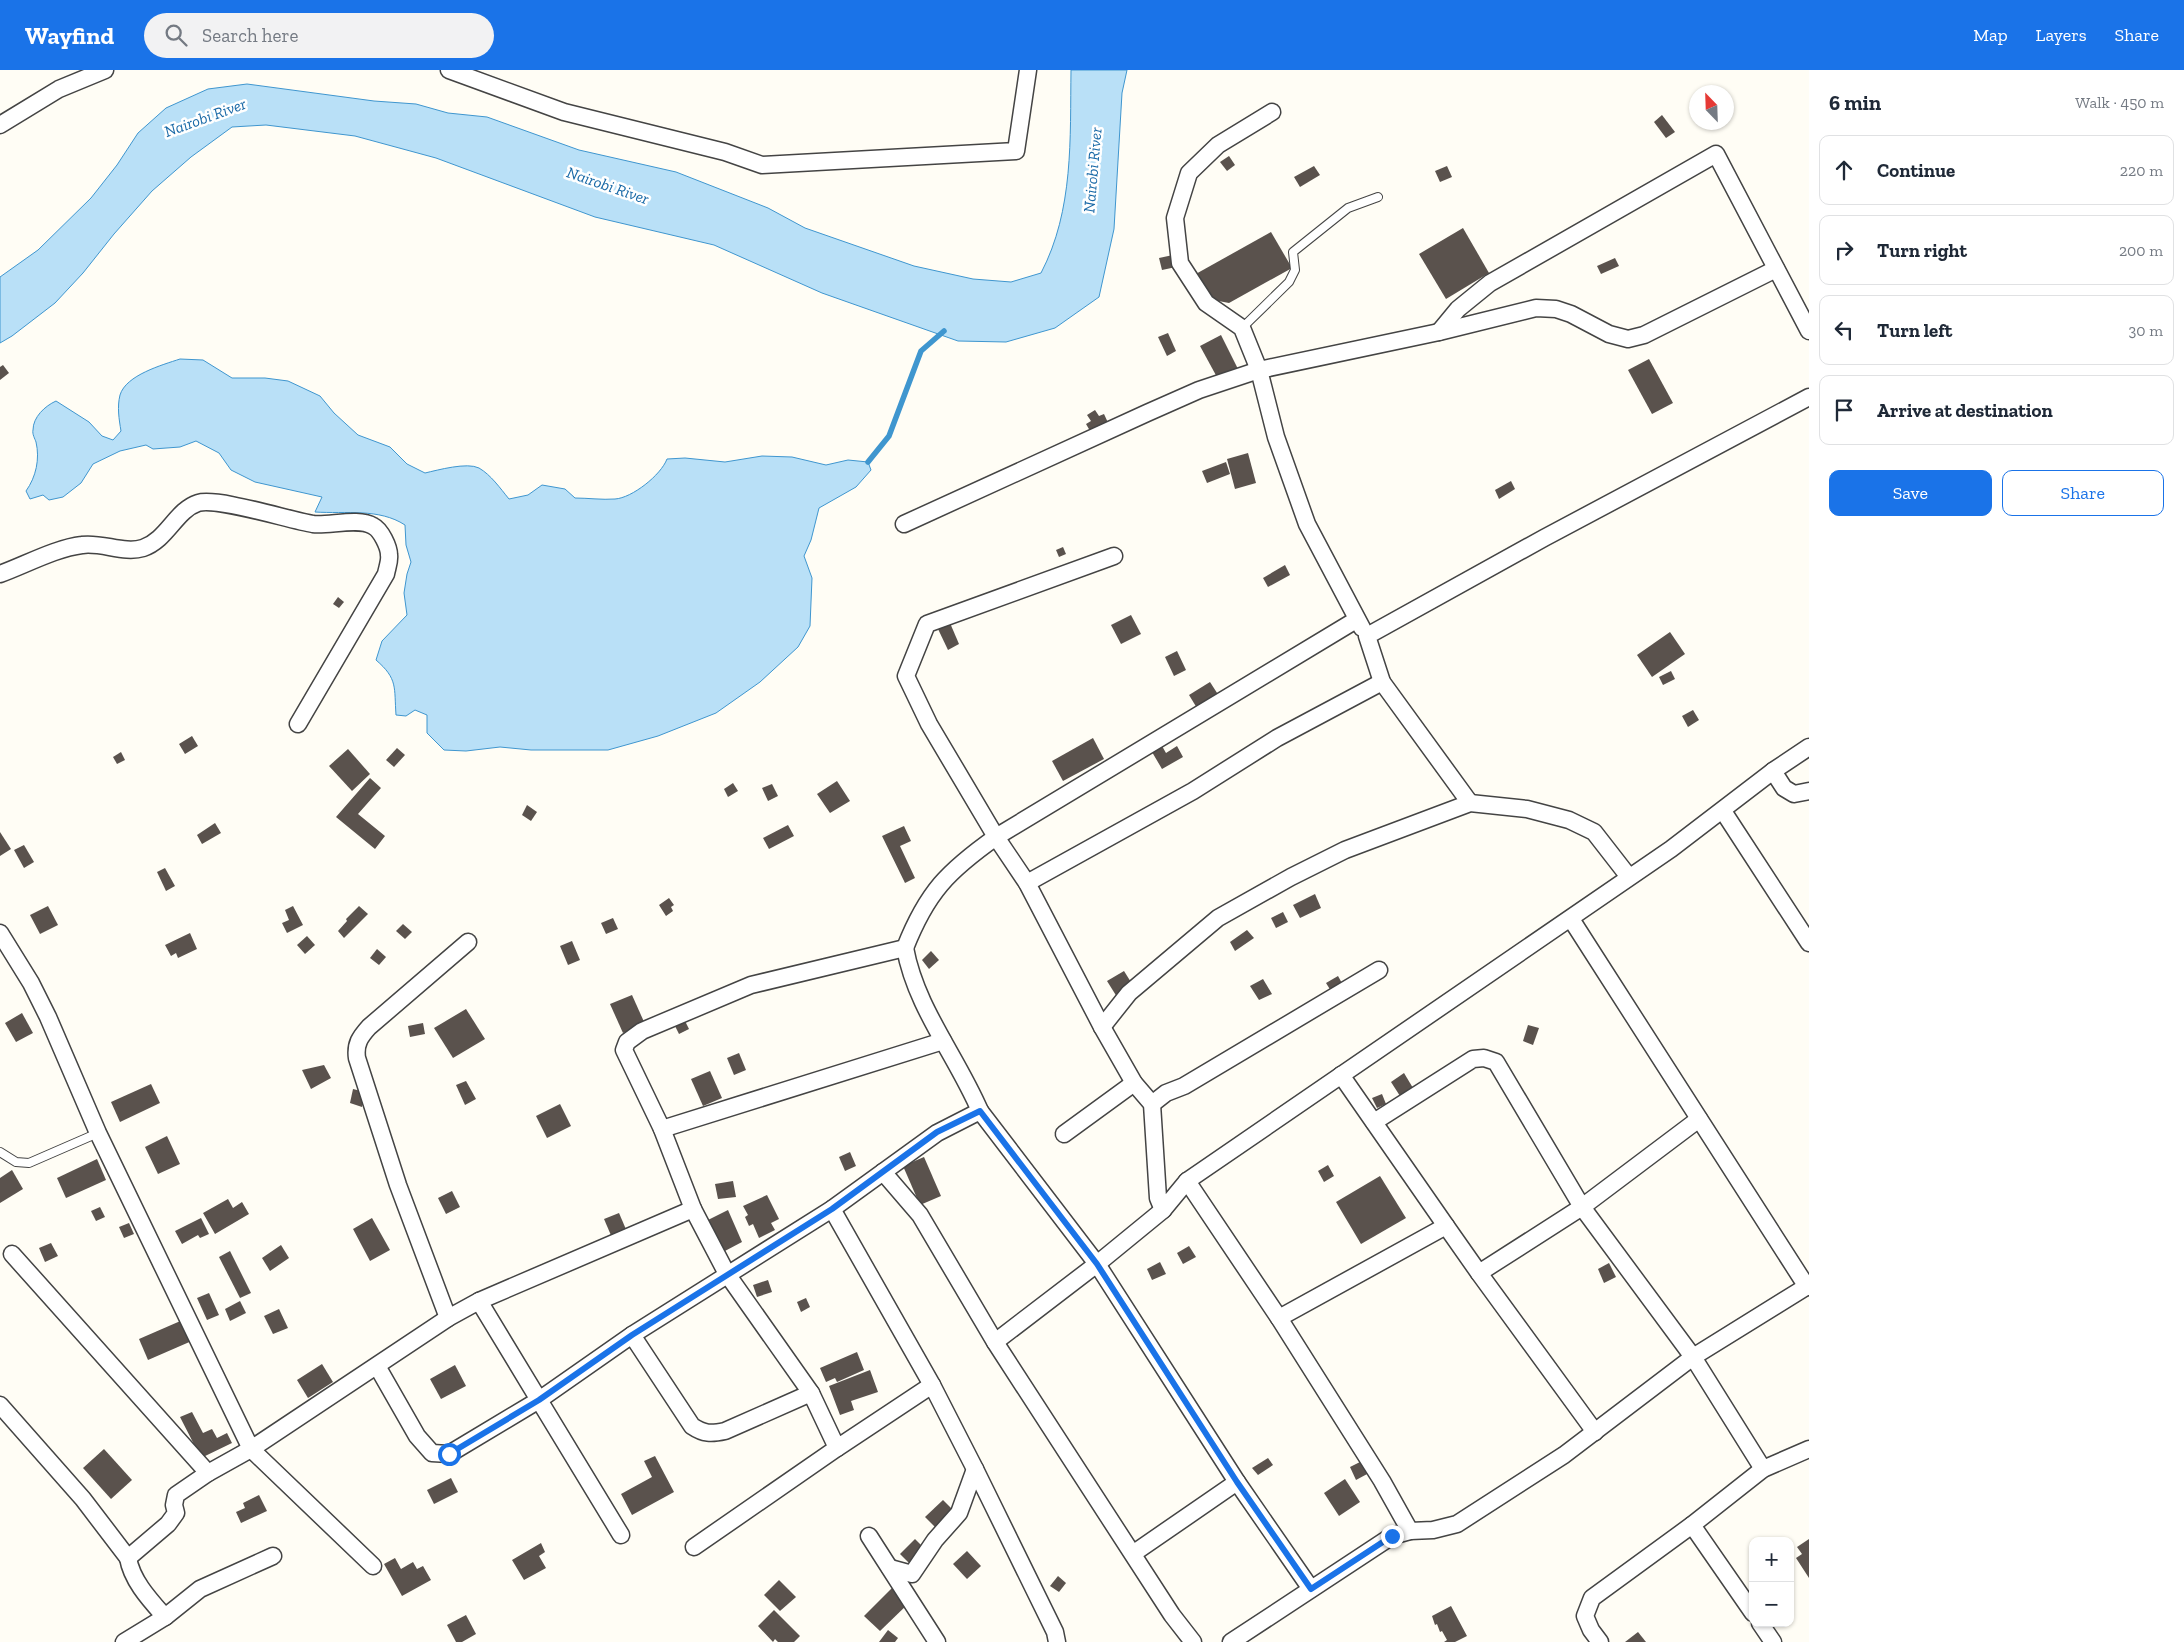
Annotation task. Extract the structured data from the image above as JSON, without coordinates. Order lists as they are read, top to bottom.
{
  "water": ["Nairobi River"],
  "north": "top left",
  "page": {
    "header": "Wayfind",
    "search": "Search here",
    "nav": ["Map", "Layers", "Share"],
    "heading": ["6 min", "Walk · 450 m"],
    "list": [
      ["Continue", "220 m"],
      ["Turn right", "200 m"],
      ["Turn left", "30 m"],
      "Arrive at destination"
    ],
    "buttons": ["Save", "Share"],
    "map_buttons": ["+", "−"]
  }
}
